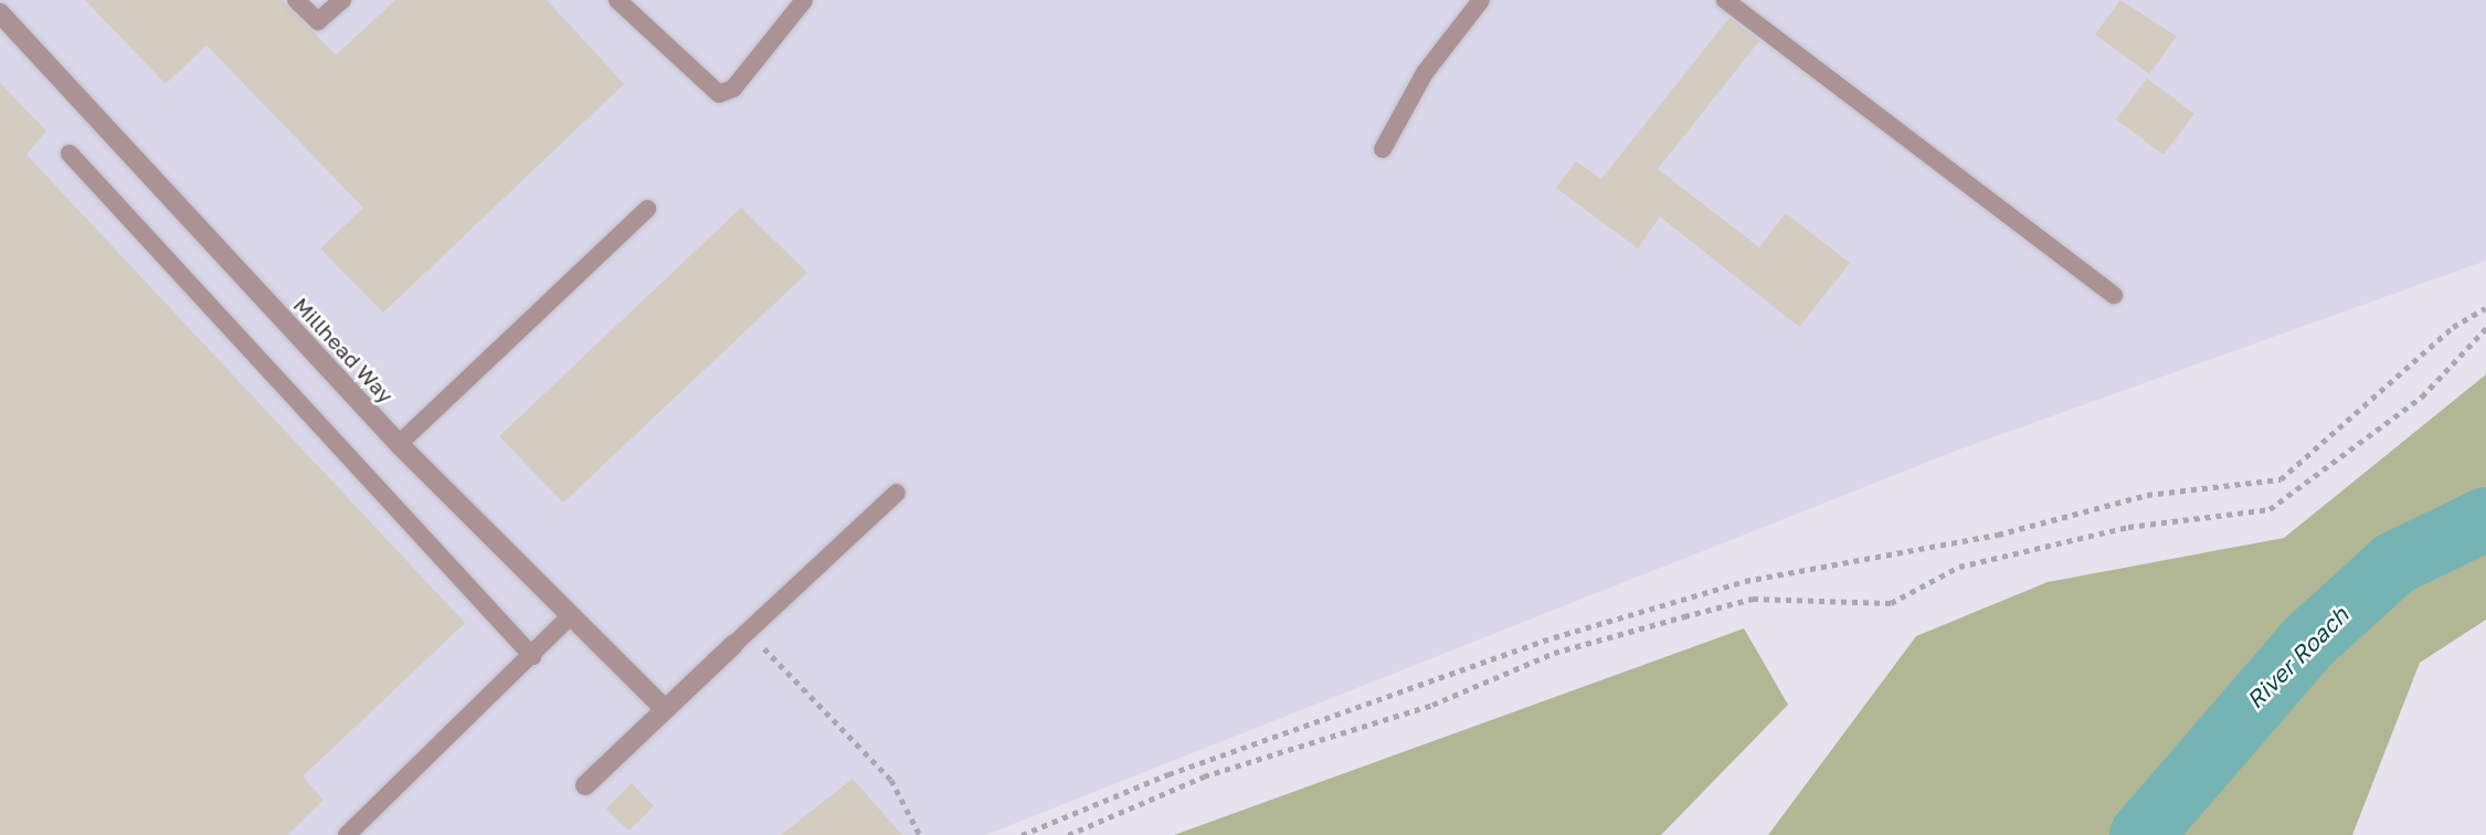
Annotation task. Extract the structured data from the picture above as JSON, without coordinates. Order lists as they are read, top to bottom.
{
  "streets": {
    "street": ["Millhead Way"]
  },
  "water": ["River Roach"]
}
